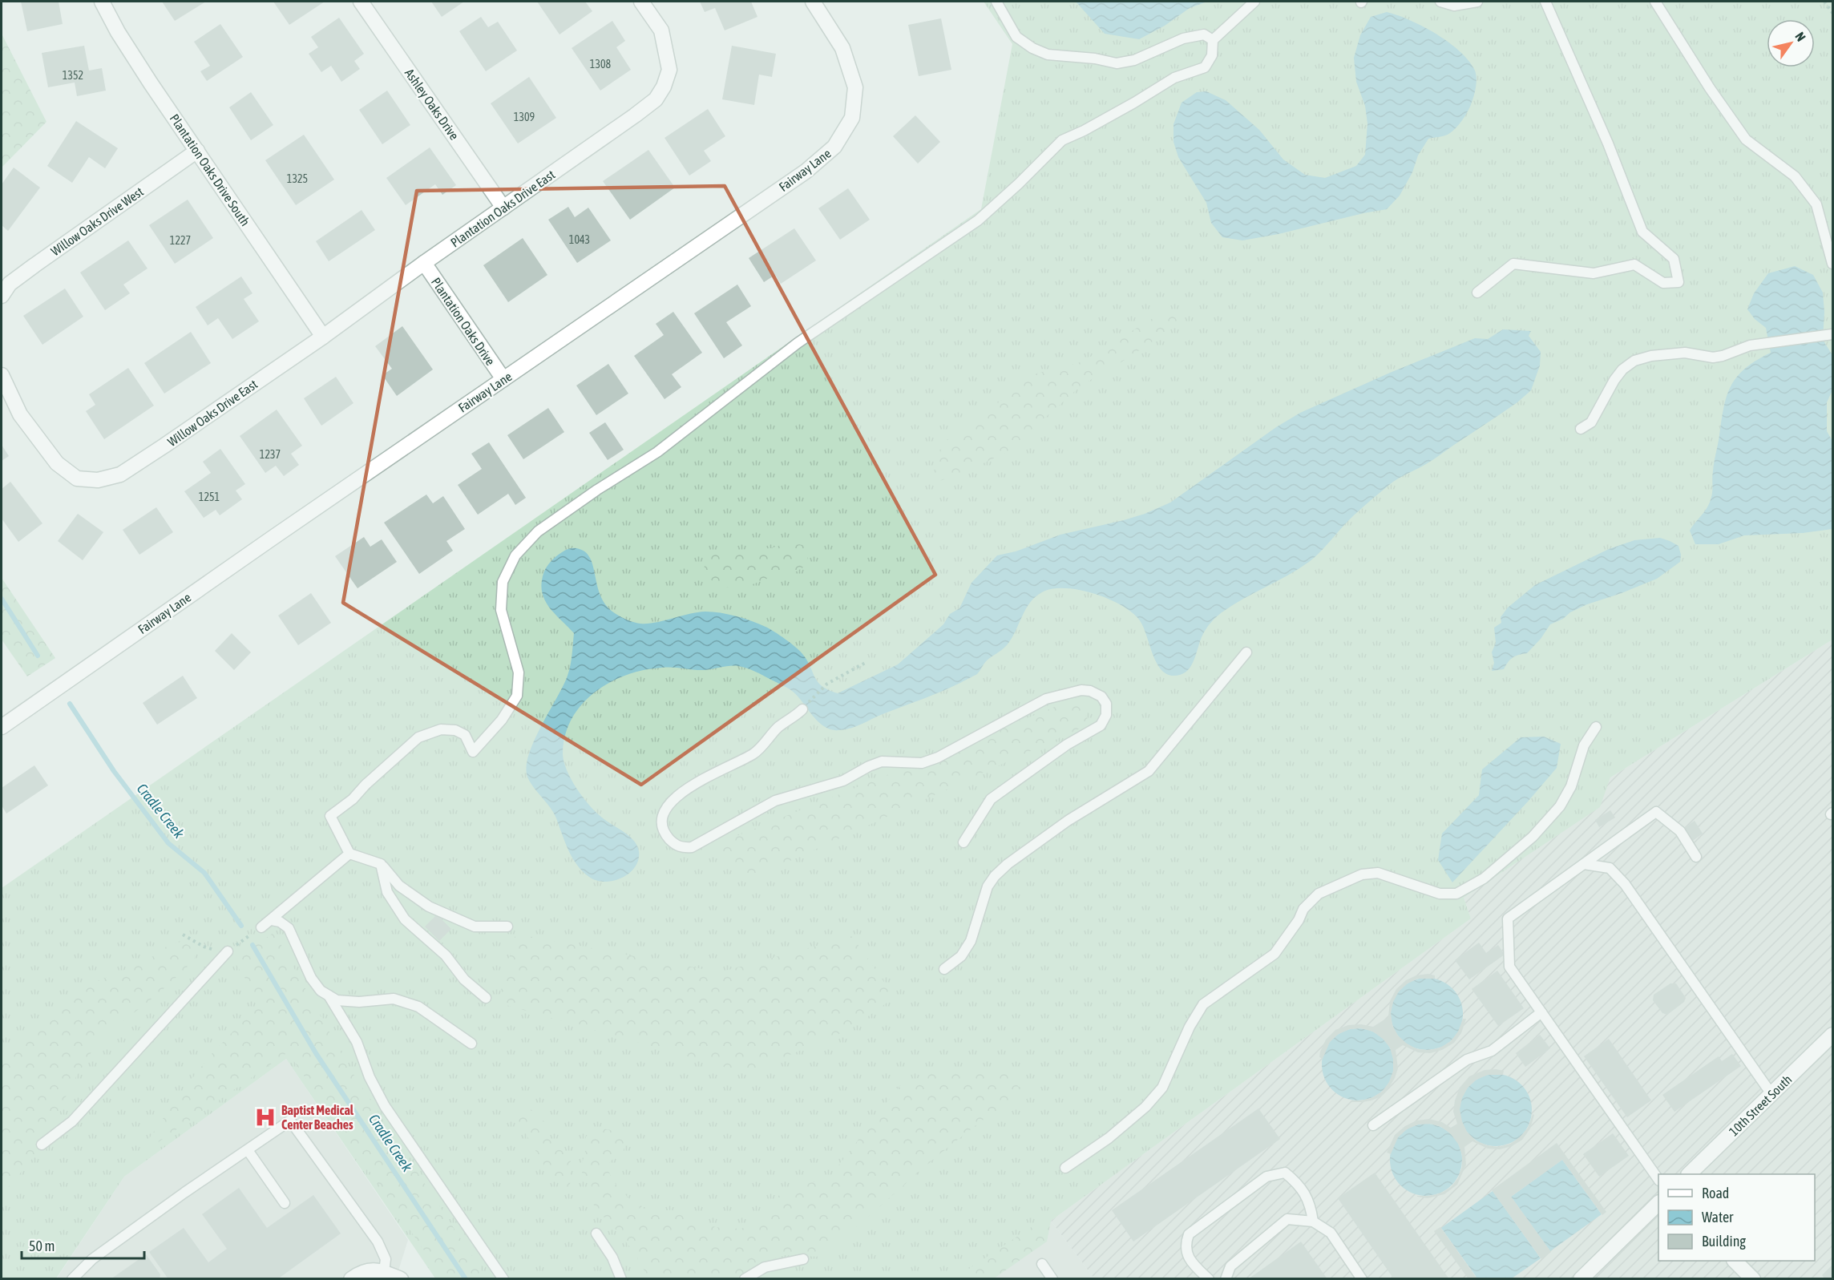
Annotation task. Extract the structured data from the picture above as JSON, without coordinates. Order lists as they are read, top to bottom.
{
  "streets": {
    "street": [
      "Ashley Oaks Drive",
      "Plantation Oaks Drive South",
      "Fairway Lane",
      "Plantation Oaks Drive East",
      "Willow Oaks Drive West",
      "Plantation Oaks Drive",
      "Willow Oaks Drive East",
      "10th Street South"
    ]
  },
  "crossings": [
    ["Ashley Oaks Drive", "Plantation Oaks Drive East"],
    ["Plantation Oaks Drive South", "Plantation Oaks Drive East"],
    ["Plantation Oaks Drive South", "Willow Oaks Drive West"],
    ["Plantation Oaks Drive South", "Willow Oaks Drive East"],
    ["Fairway Lane", "Plantation Oaks Drive"],
    ["Plantation Oaks Drive East", "Plantation Oaks Drive"],
    ["Plantation Oaks Drive East", "Willow Oaks Drive East"]
  ],
  "water": ["Cradle Creek"],
  "places": {
    "hospital": ["Baptist Medical Center Beaches"]
  },
  "house_numbers": [
    "1308",
    "1352",
    "1309",
    "1325",
    "1043",
    "1227",
    "1237",
    "1251"
  ],
  "legend": ["Road", "Water", "Building"],
  "scale_bar": "50 m",
  "north": "top right"
}
